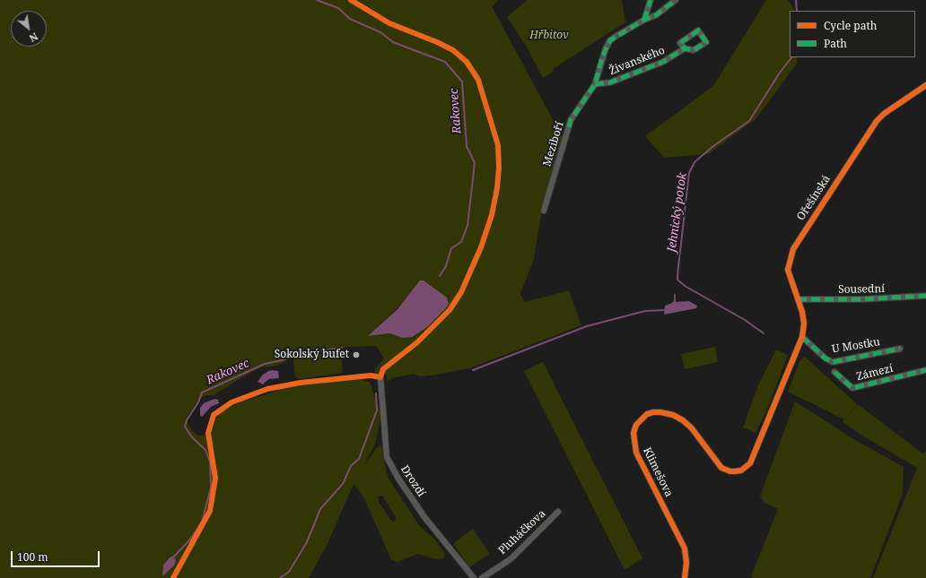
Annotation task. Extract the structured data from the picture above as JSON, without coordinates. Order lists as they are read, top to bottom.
{
  "streets": {
    "street": [
      "Živanského",
      "Meziboří",
      "Ořešínská",
      "Sousední",
      "U Mostku",
      "Zámezí",
      "Klimešova",
      "Drozdí",
      "Pluháčkova"
    ]
  },
  "crossings": [
    ["Živanského", "Meziboří"],
    ["Ořešínská", "Sousední"],
    ["Ořešínská", "U Mostku"],
    ["Ořešínská", "Klimešova"]
  ],
  "water": ["Rakovec", "Jehnický potok"],
  "parks": ["Hřbitov"],
  "places": ["Sokolský bufet"],
  "legend": ["Cycle path", "Path"],
  "scale_bar": "100 m",
  "north": "bottom right"
}
